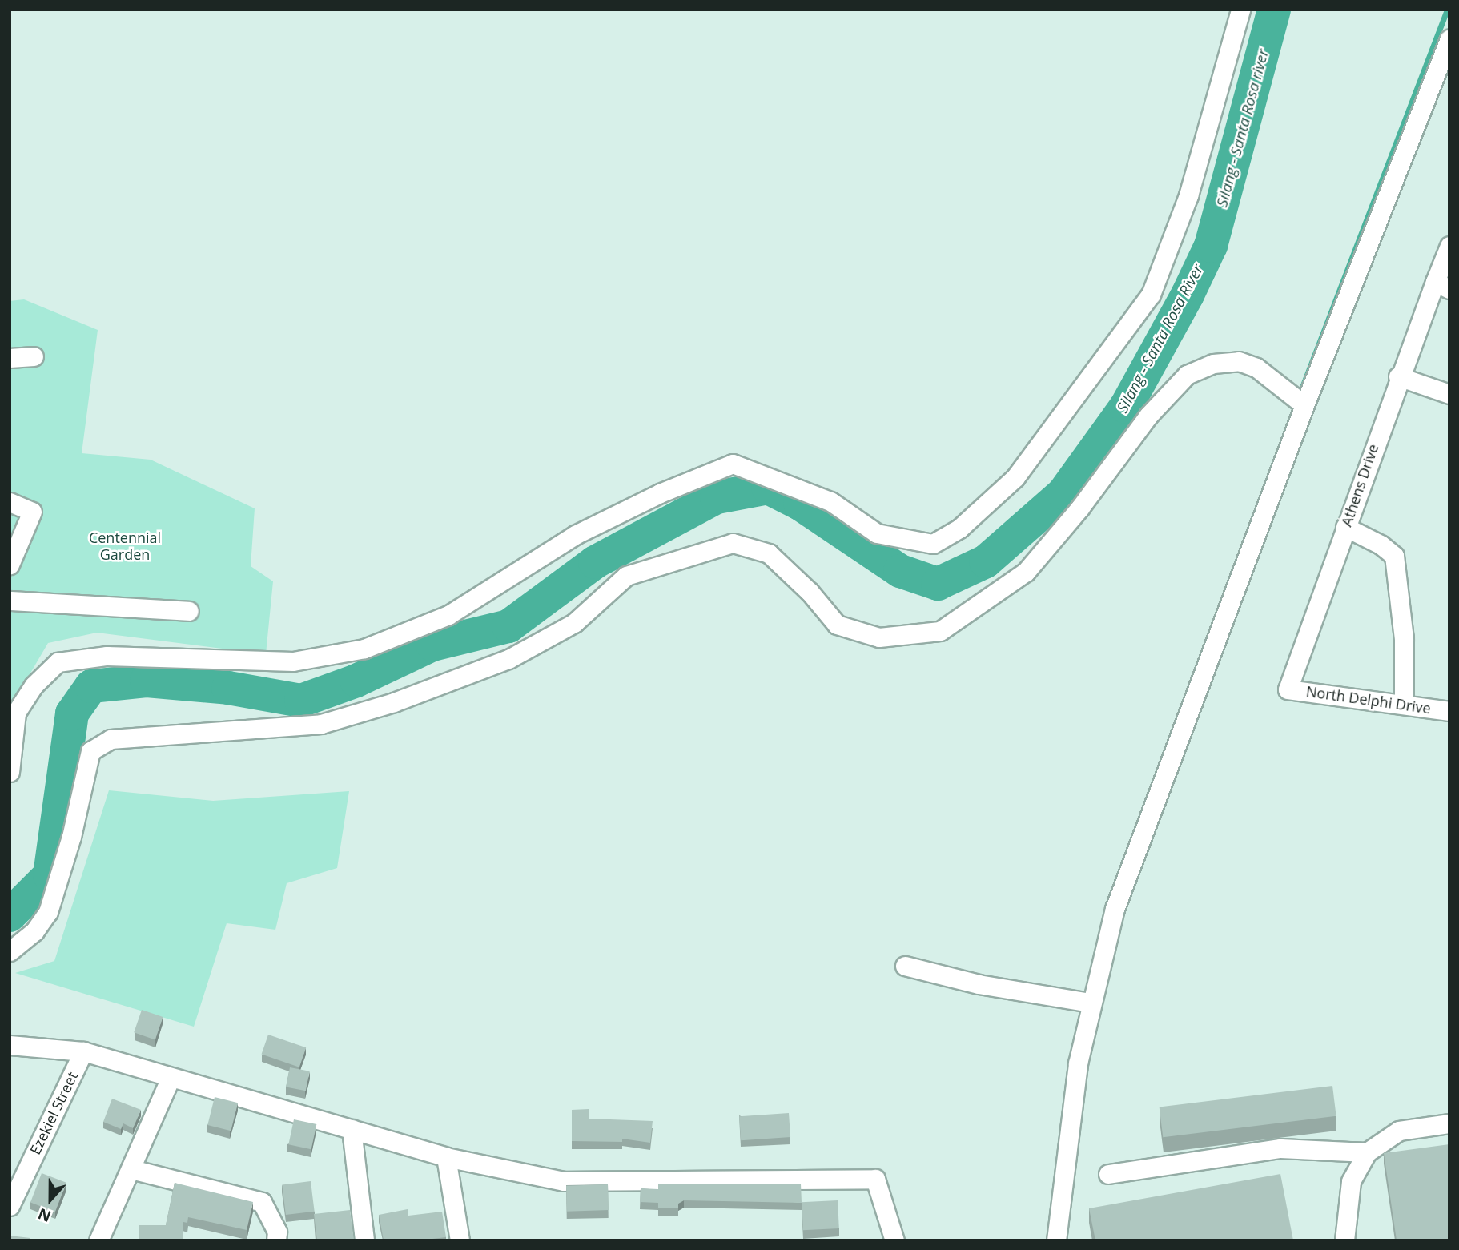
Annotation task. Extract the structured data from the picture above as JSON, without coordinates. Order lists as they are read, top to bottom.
{
  "streets": {
    "street": ["Athens Drive", "North Delphi Drive", "Ezekiel Street"]
  },
  "crossings": [
    ["Athens Drive", "North Delphi Drive"]
  ],
  "water": ["Silang - Santa Rosa river", "Silang - Santa Rosa River"],
  "parks": ["Centennial Garden"],
  "north": "bottom"
}
